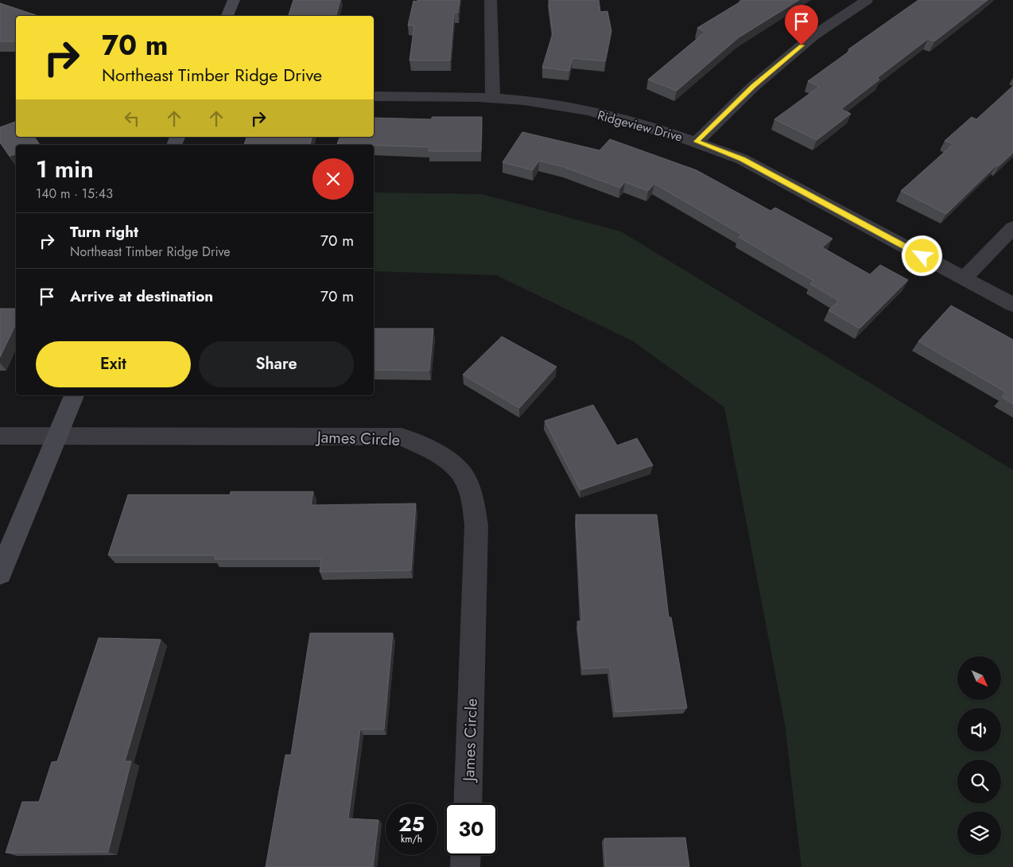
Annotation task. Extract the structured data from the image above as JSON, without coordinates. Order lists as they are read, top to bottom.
{
  "streets": {
    "street": ["Ridgeview Drive", "James Circle"]
  },
  "north": "bottom right",
  "page": {
    "turn": ["70 m", "Northeast Timber Ridge Drive"],
    "heading": ["1 min", "140 m · 15:43"],
    "list": [
      {
        "name": "Turn right",
        "note": "Northeast Timber Ridge Drive",
        "value": "70 m"
      },
      {
        "name": "Arrive at destination",
        "value": "70 m"
      }
    ],
    "buttons": ["Exit", "Share"],
    "speed": "25 km/h",
    "limit": "30"
  }
}
